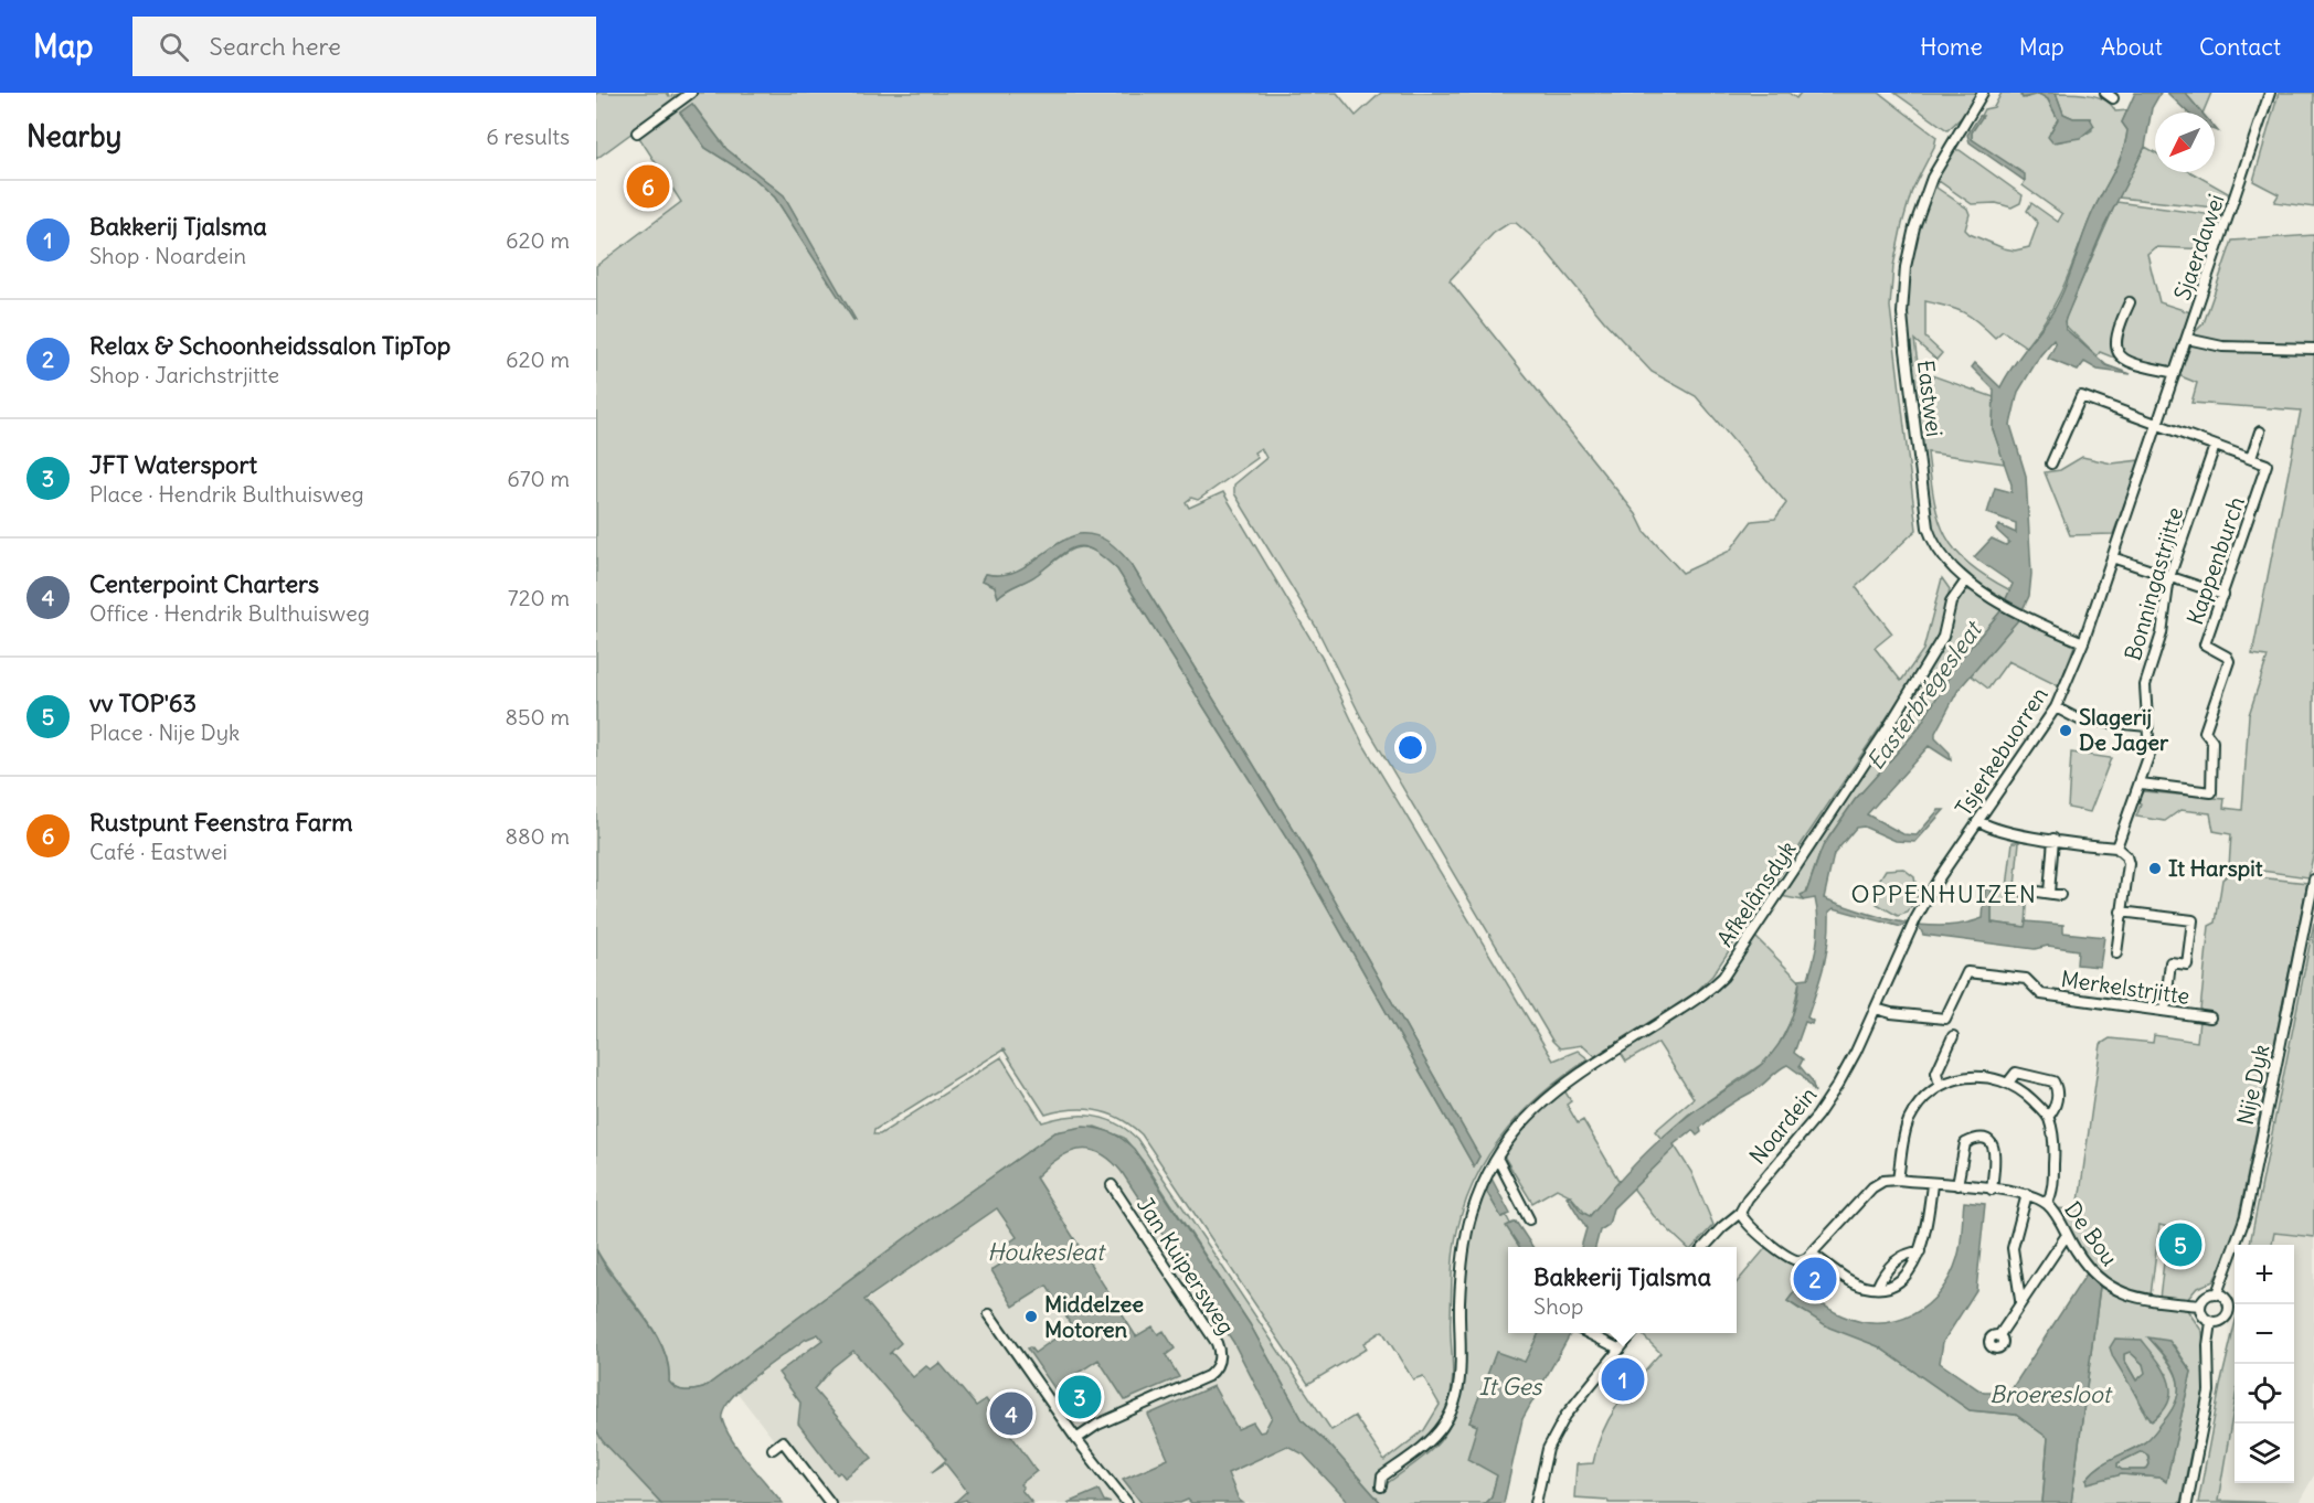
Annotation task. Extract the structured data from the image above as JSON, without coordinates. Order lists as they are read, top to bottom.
{
  "streets": {
    "street": [
      "Sjaerdawei",
      "Eastwei",
      "Kappenburch",
      "Bonningastrjitte",
      "Tsjerkebuorren",
      "Afkelânsdyk",
      "Merkelstrjitte",
      "Nije Dyk",
      "Noardein",
      "De Bou",
      "Jan Kuipersweg"
    ]
  },
  "crossings": [
    ["Sjaerdawei", "Tsjerkebuorren"],
    ["Eastwei", "Tsjerkebuorren"],
    ["Eastwei", "Afkelânsdyk"],
    ["Kappenburch", "Bonningastrjitte"],
    ["Tsjerkebuorren", "Merkelstrjitte"],
    ["Tsjerkebuorren", "Noardein"],
    ["Merkelstrjitte", "Noardein"],
    ["Nije Dyk", "De Bou"]
  ],
  "districts": ["OPPENHUIZEN"],
  "water": [
    "Easterbrégesleat",
    "Houkesleat",
    "It Ges",
    "Broeresloot"
  ],
  "places": ["Slagerij De Jager", "It Harspit", "Middelzee Motoren"],
  "north": "bottom left",
  "page": {
    "header": "Map",
    "search": "Search here",
    "nav": [
      "Home",
      "Map",
      "About",
      "Contact"
    ],
    "heading": ["Nearby", "6 results"],
    "pins": [
      "6",
      "5",
      "2",
      "1",
      "3",
      "4"
    ],
    "list": [
      {
        "mark": "1",
        "name": "Bakkerij Tjalsma",
        "note": "Shop · Noardein",
        "value": "620 m"
      },
      {
        "mark": "2",
        "name": "Relax & Schoonheidssalon TipTop",
        "note": "Shop · Jarichstrjitte",
        "value": "620 m"
      },
      {
        "mark": "3",
        "name": "JFT Watersport",
        "note": "Place · Hendrik Bulthuisweg",
        "value": "670 m"
      },
      {
        "mark": "4",
        "name": "Centerpoint Charters",
        "note": "Office · Hendrik Bulthuisweg",
        "value": "720 m"
      },
      {
        "mark": "5",
        "name": "vv TOP'63",
        "note": "Place · Nije Dyk",
        "value": "850 m"
      },
      {
        "mark": "6",
        "name": "Rustpunt Feenstra Farm",
        "note": "Café · Eastwei",
        "value": "880 m"
      }
    ],
    "map_buttons": ["+", "−"],
    "popup": ["Bakkerij Tjalsma", "Shop"]
  }
}
